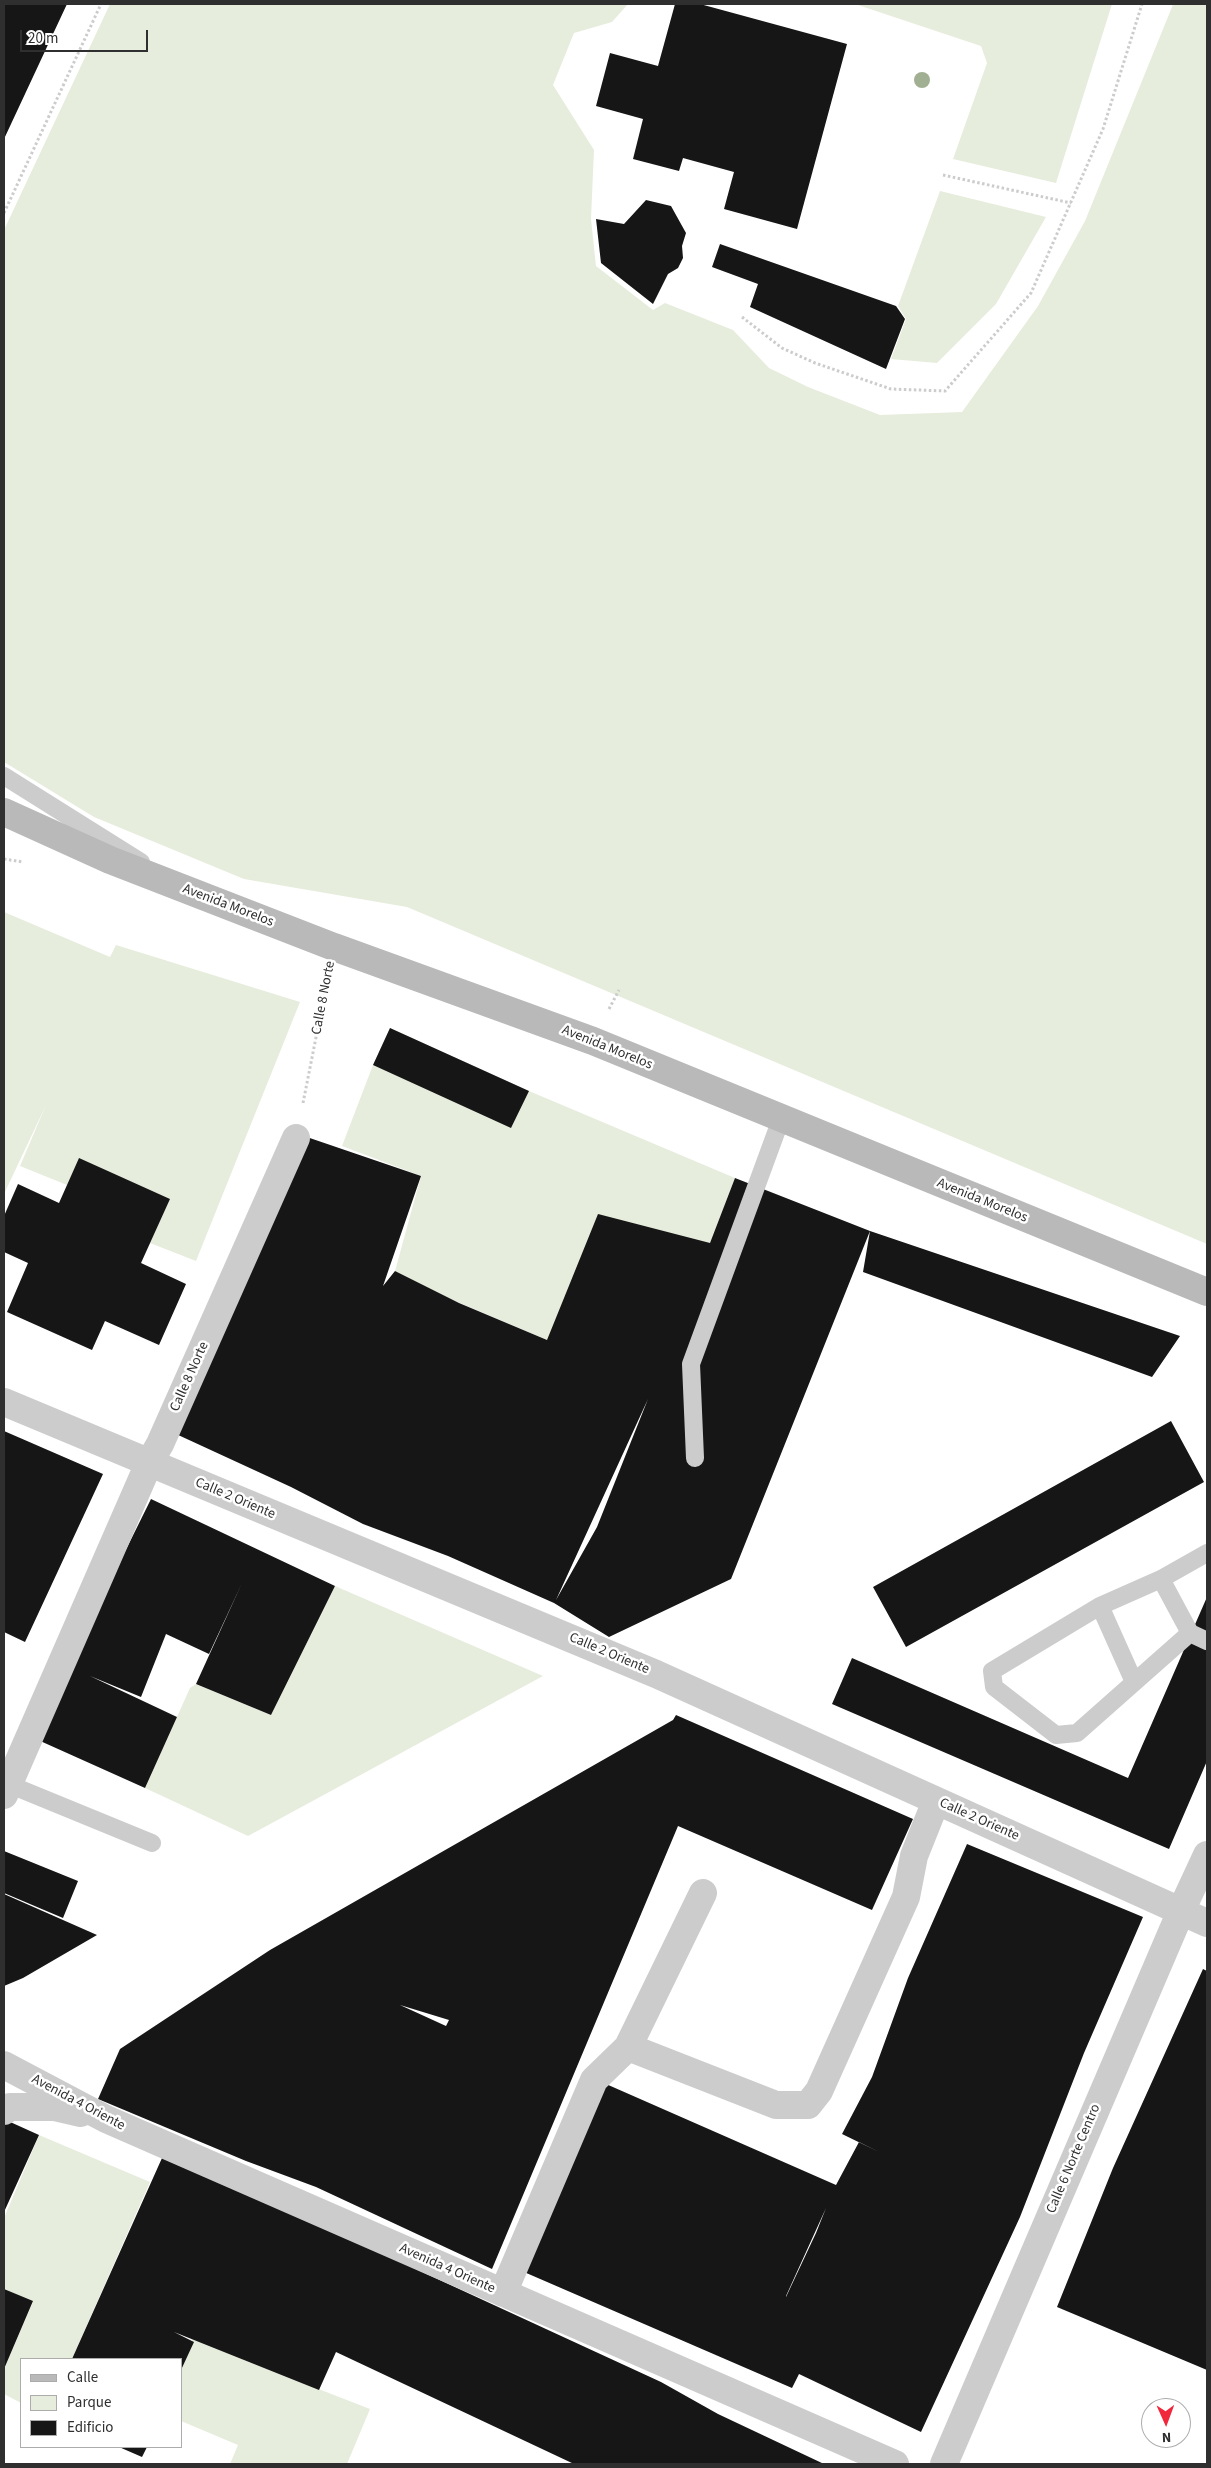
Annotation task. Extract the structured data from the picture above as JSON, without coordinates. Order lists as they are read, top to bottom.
{
  "streets": {
    "main road": ["Avenida Morelos"],
    "street": [
      "Calle 8 Norte",
      "Calle 2 Oriente",
      "Avenida 4 Oriente",
      "Calle 6 Norte Centro"
    ]
  },
  "crossings": [
    ["Avenida Morelos", "Calle 8 Norte"],
    ["Calle 8 Norte", "Calle 2 Oriente"],
    ["Calle 2 Oriente", "Calle 6 Norte Centro"]
  ],
  "legend": ["Calle", "Parque", "Edificio"],
  "scale_bar": "20 m",
  "north": "bottom"
}
